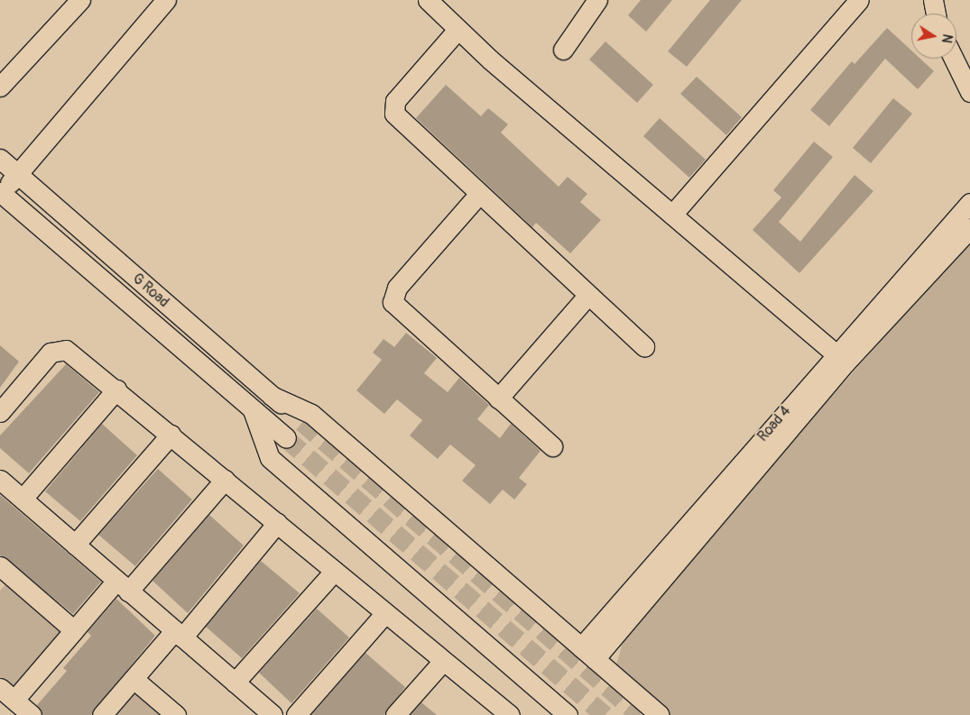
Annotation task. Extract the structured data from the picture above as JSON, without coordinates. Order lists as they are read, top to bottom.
{
  "streets": {
    "street": ["G Road", "Road 4"]
  },
  "north": "right"
}
